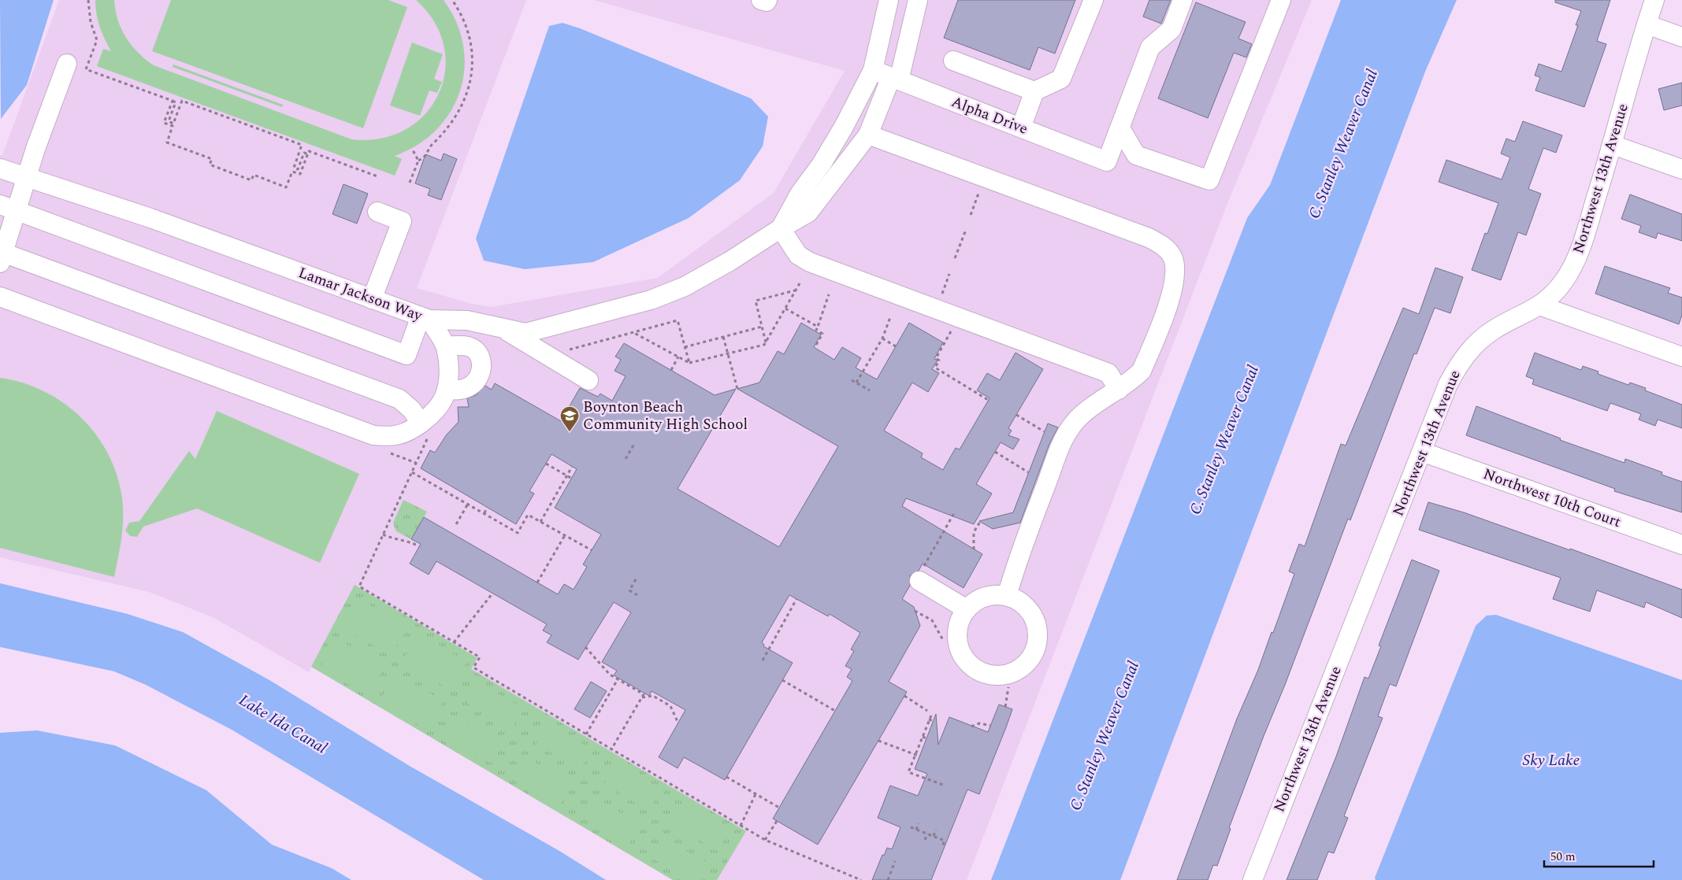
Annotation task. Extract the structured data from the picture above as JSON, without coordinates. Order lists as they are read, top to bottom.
{
  "streets": {
    "street": [
      "Alpha Drive",
      "Northwest 13th Avenue",
      "Lamar Jackson Way",
      "Northwest 10th Court"
    ]
  },
  "crossings": [
    ["Northwest 13th Avenue", "Northwest 10th Court"]
  ],
  "water": ["C. Stanley Weaver Canal", "Lake Ida Canal", "Sky Lake"],
  "places": {
    "school or university": ["Boynton Beach Community High School"]
  },
  "scale_bar": "50 m"
}
